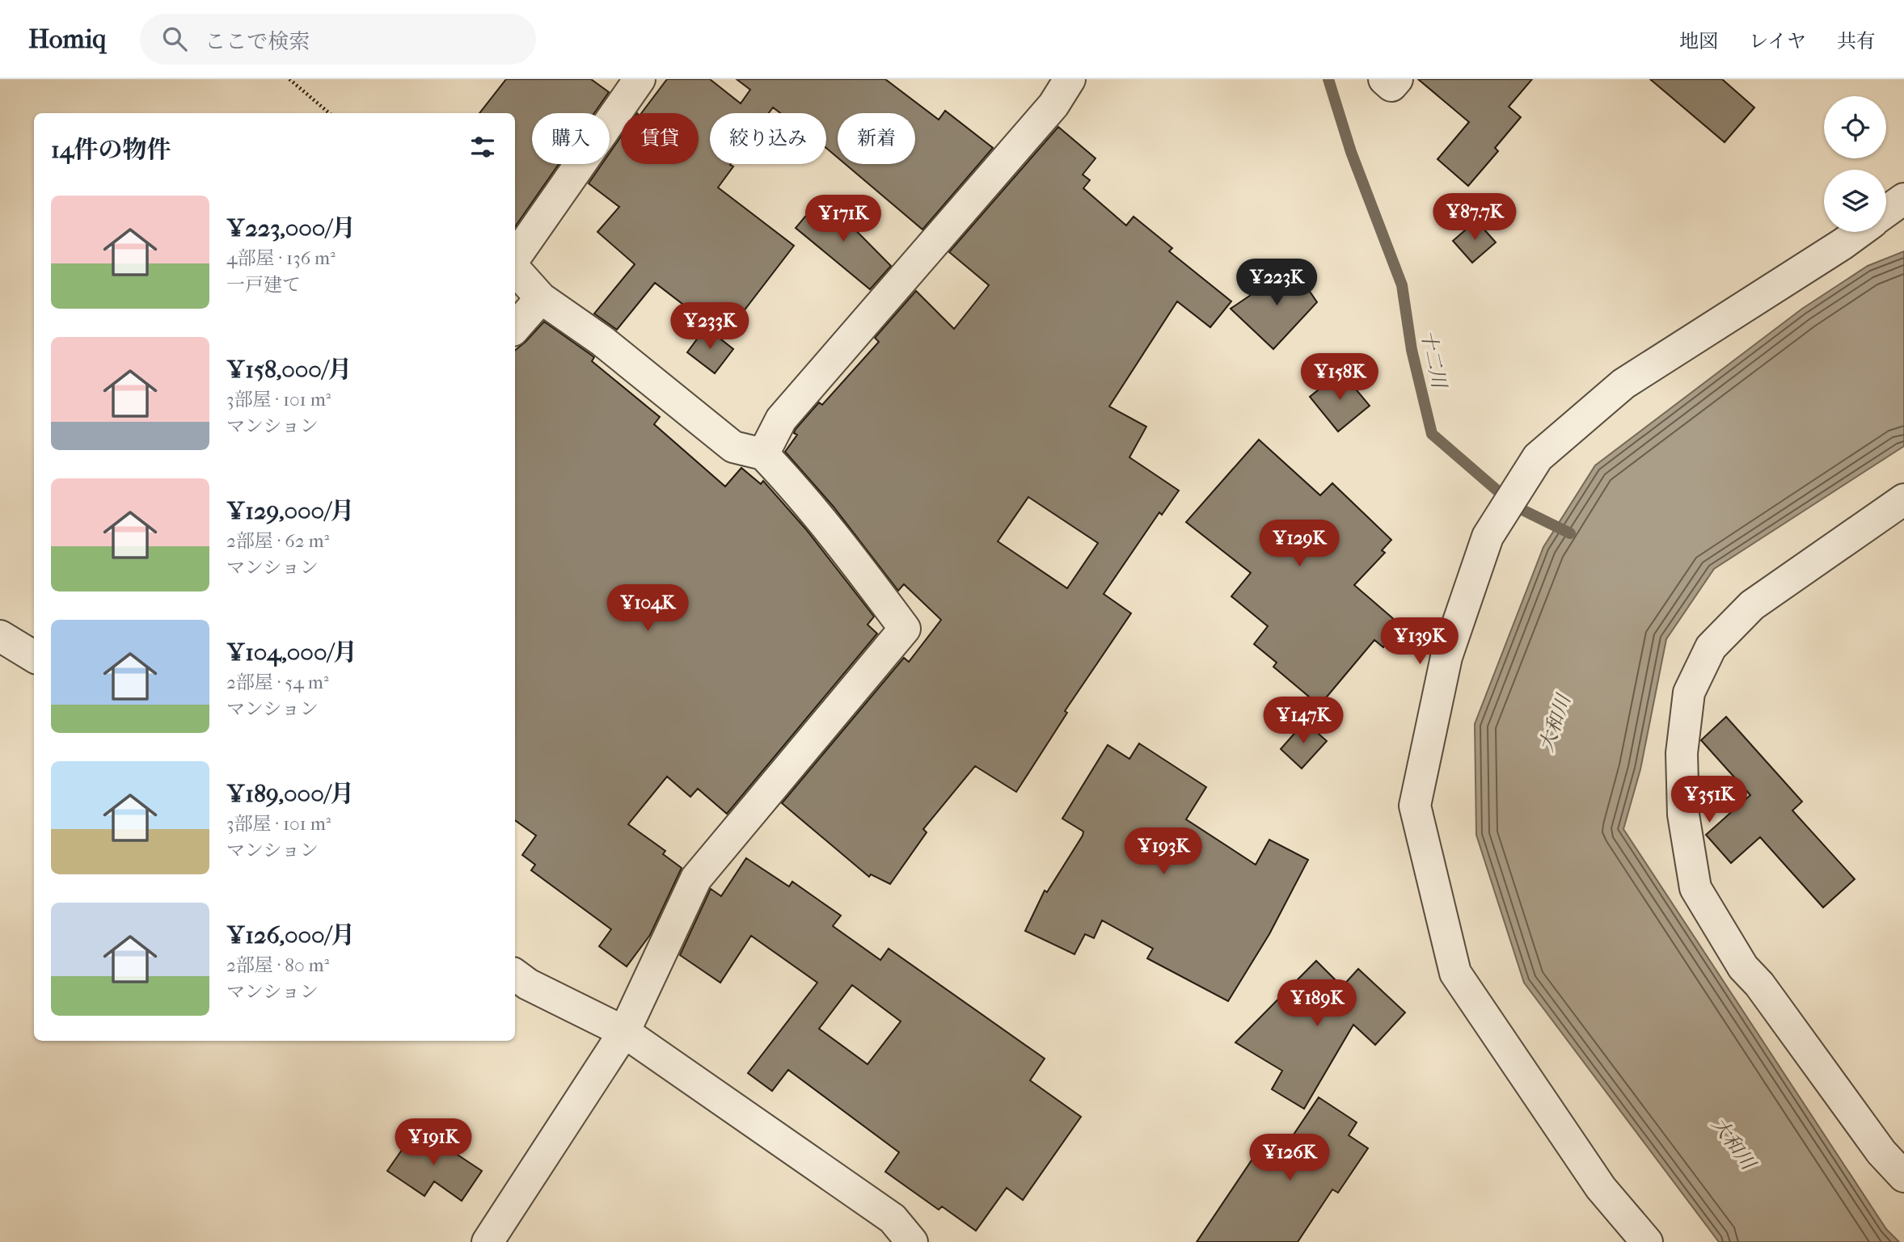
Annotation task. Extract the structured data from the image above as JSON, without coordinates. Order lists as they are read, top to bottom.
{
  "water": ["十二川", "大和川"],
  "page": {
    "header": "Homiq",
    "search": "ここで検索",
    "nav": ["地図", "レイヤ", "共有"],
    "chip": [
      "購入",
      "賃貸",
      "絞り込み",
      "新着"
    ],
    "heading": "14件の物件",
    "list": [
      {
        "name": "¥223,000/月",
        "note": "4部屋 · 136 m² · 一戸建て"
      },
      {
        "name": "¥158,000/月",
        "note": "3部屋 · 101 m² · マンション"
      },
      {
        "name": "¥129,000/月",
        "note": "2部屋 · 62 m² · マンション"
      },
      {
        "name": "¥104,000/月",
        "note": "2部屋 · 54 m² · マンション"
      },
      {
        "name": "¥189,000/月",
        "note": "3部屋 · 101 m² · マンション"
      },
      {
        "name": "¥126,000/月",
        "note": "2部屋 · 80 m² · マンション"
      }
    ],
    "price": [
      "¥87.7K",
      "¥171K",
      "¥223K",
      "¥233K",
      "¥158K",
      "¥129K",
      "¥104K",
      "¥139K",
      "¥147K",
      "¥351K",
      "¥193K",
      "¥189K",
      "¥191K",
      "¥126K"
    ]
  }
}
